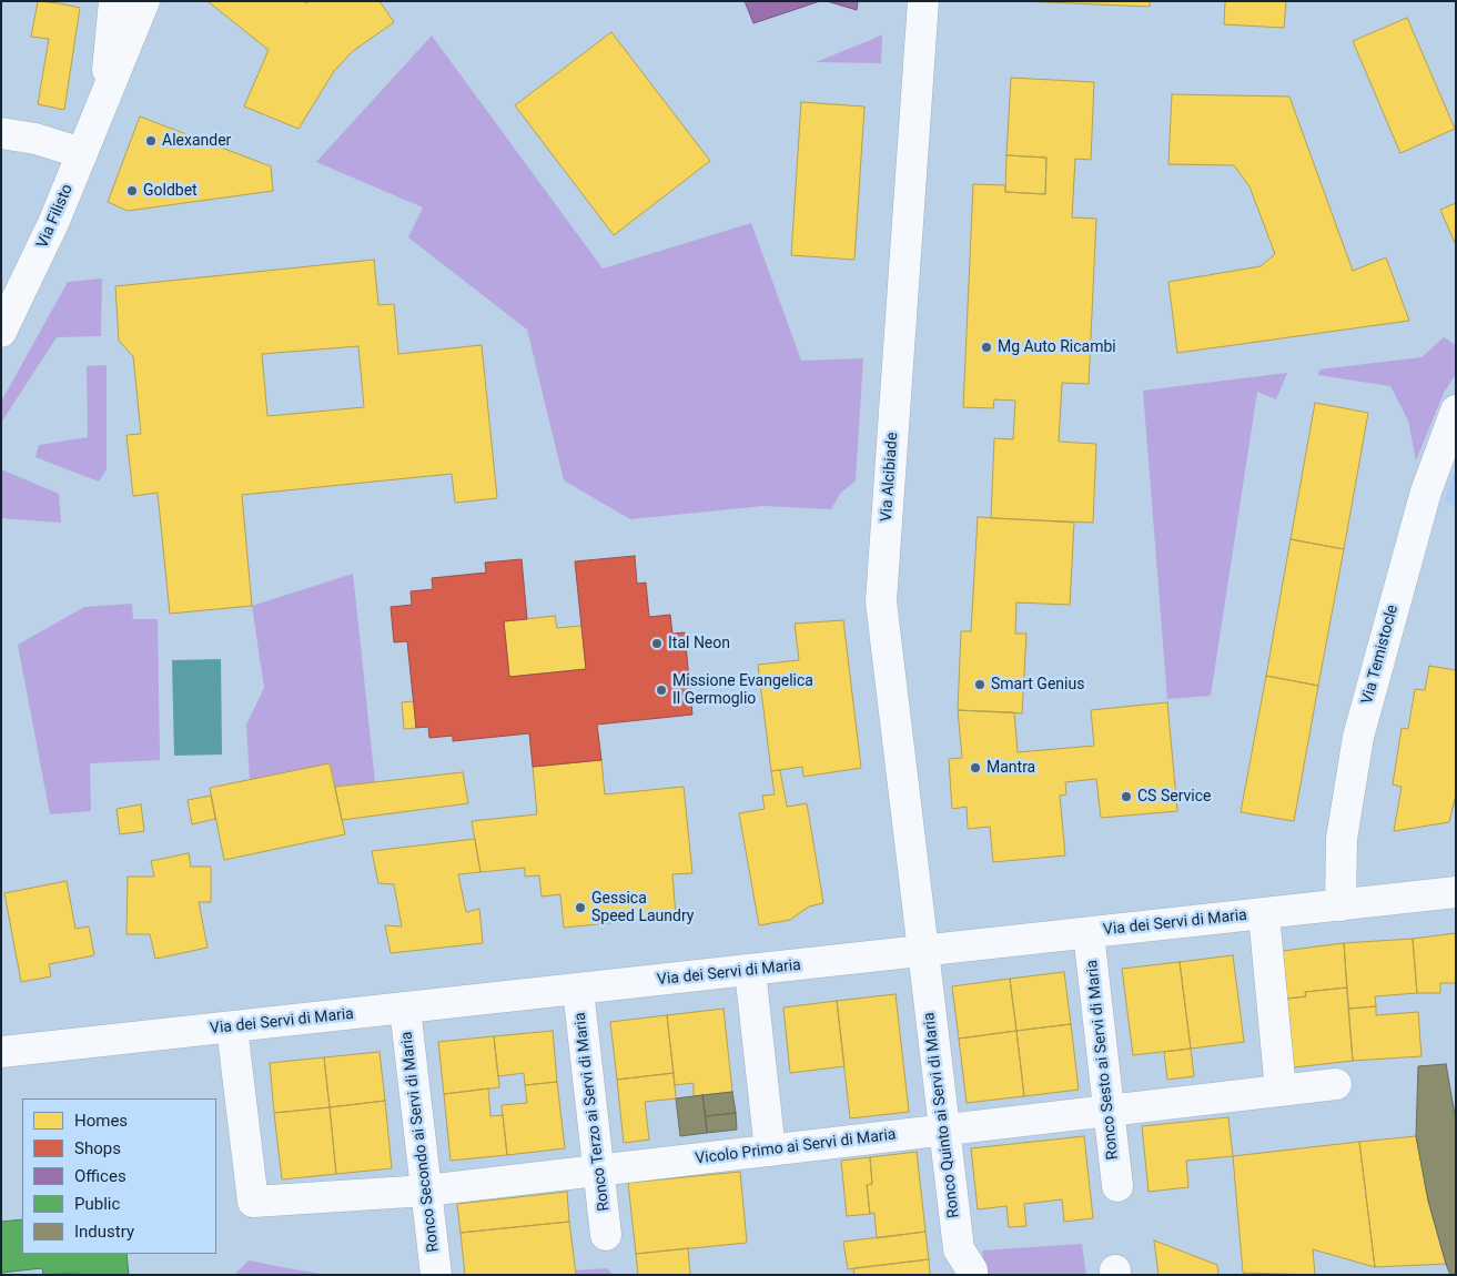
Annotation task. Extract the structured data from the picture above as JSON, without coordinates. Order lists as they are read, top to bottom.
{
  "streets": {
    "street": [
      "Via Filisto",
      "Via Alcibiade",
      "Via Temistocle",
      "Via dei Servi di Maria",
      "Ronco Sesto ai Servi di Maria",
      "Ronco Terzo ai Servi di Maria",
      "Ronco Quinto ai Servi di Maria",
      "Ronco Secondo ai Servi di Maria",
      "Vicolo Primo ai Servi di Maria"
    ]
  },
  "crossings": [
    ["Via Alcibiade", "Via dei Servi di Maria"],
    ["Via Alcibiade", "Ronco Quinto ai Servi di Maria"],
    ["Via Temistocle", "Via dei Servi di Maria"],
    ["Via dei Servi di Maria", "Ronco Sesto ai Servi di Maria"],
    ["Via dei Servi di Maria", "Ronco Terzo ai Servi di Maria"],
    ["Via dei Servi di Maria", "Ronco Quinto ai Servi di Maria"],
    ["Via dei Servi di Maria", "Ronco Secondo ai Servi di Maria"],
    ["Via dei Servi di Maria", "Vicolo Primo ai Servi di Maria"],
    ["Ronco Sesto ai Servi di Maria", "Vicolo Primo ai Servi di Maria"],
    ["Ronco Terzo ai Servi di Maria", "Vicolo Primo ai Servi di Maria"],
    ["Ronco Quinto ai Servi di Maria", "Vicolo Primo ai Servi di Maria"],
    ["Ronco Secondo ai Servi di Maria", "Vicolo Primo ai Servi di Maria"]
  ],
  "places": [
    "Alexander",
    "Goldbet",
    "Mg Auto Ricambi",
    "Ital Neon",
    "Smart Genius",
    "Missione Evangelica Il Germoglio",
    "Mantra",
    "CS Service",
    "Gessica Speed Laundry"
  ],
  "legend": [
    "Homes",
    "Shops",
    "Offices",
    "Public",
    "Industry"
  ]
}
